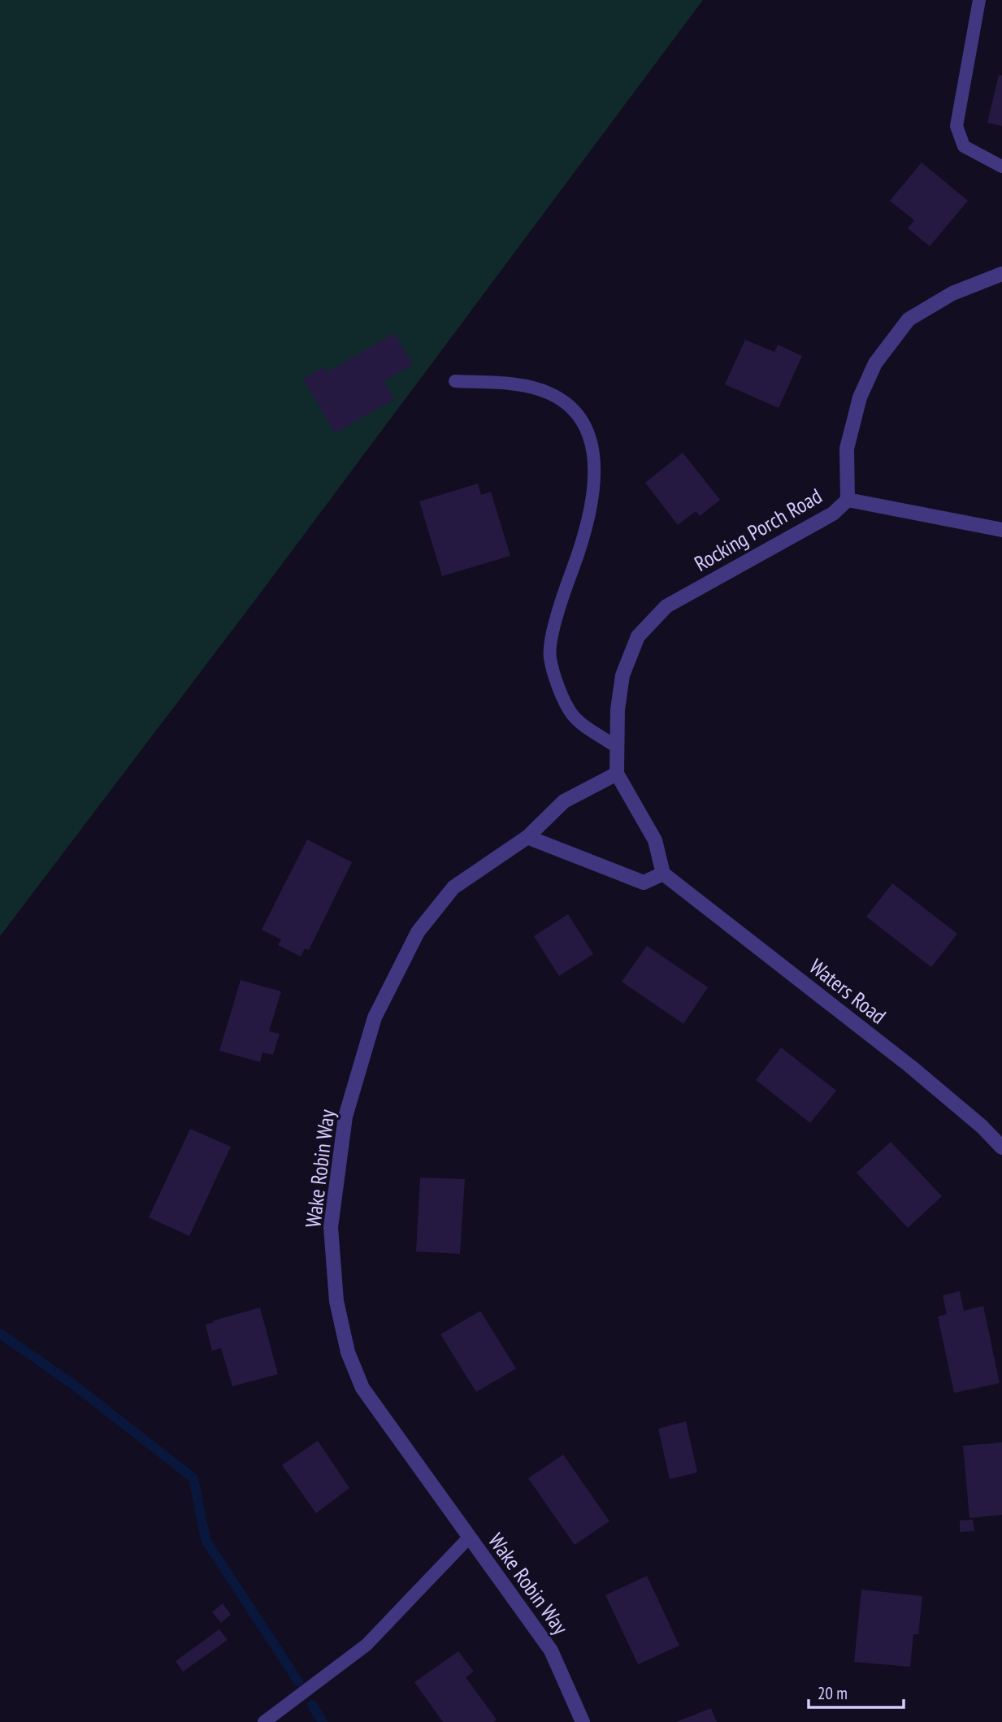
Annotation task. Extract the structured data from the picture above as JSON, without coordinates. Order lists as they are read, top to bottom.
{
  "streets": {
    "street": ["Rocking Porch Road", "Waters Road", "Wake Robin Way"]
  },
  "crossings": [
    ["Rocking Porch Road", "Wake Robin Way"]
  ],
  "scale_bar": "20 m"
}
